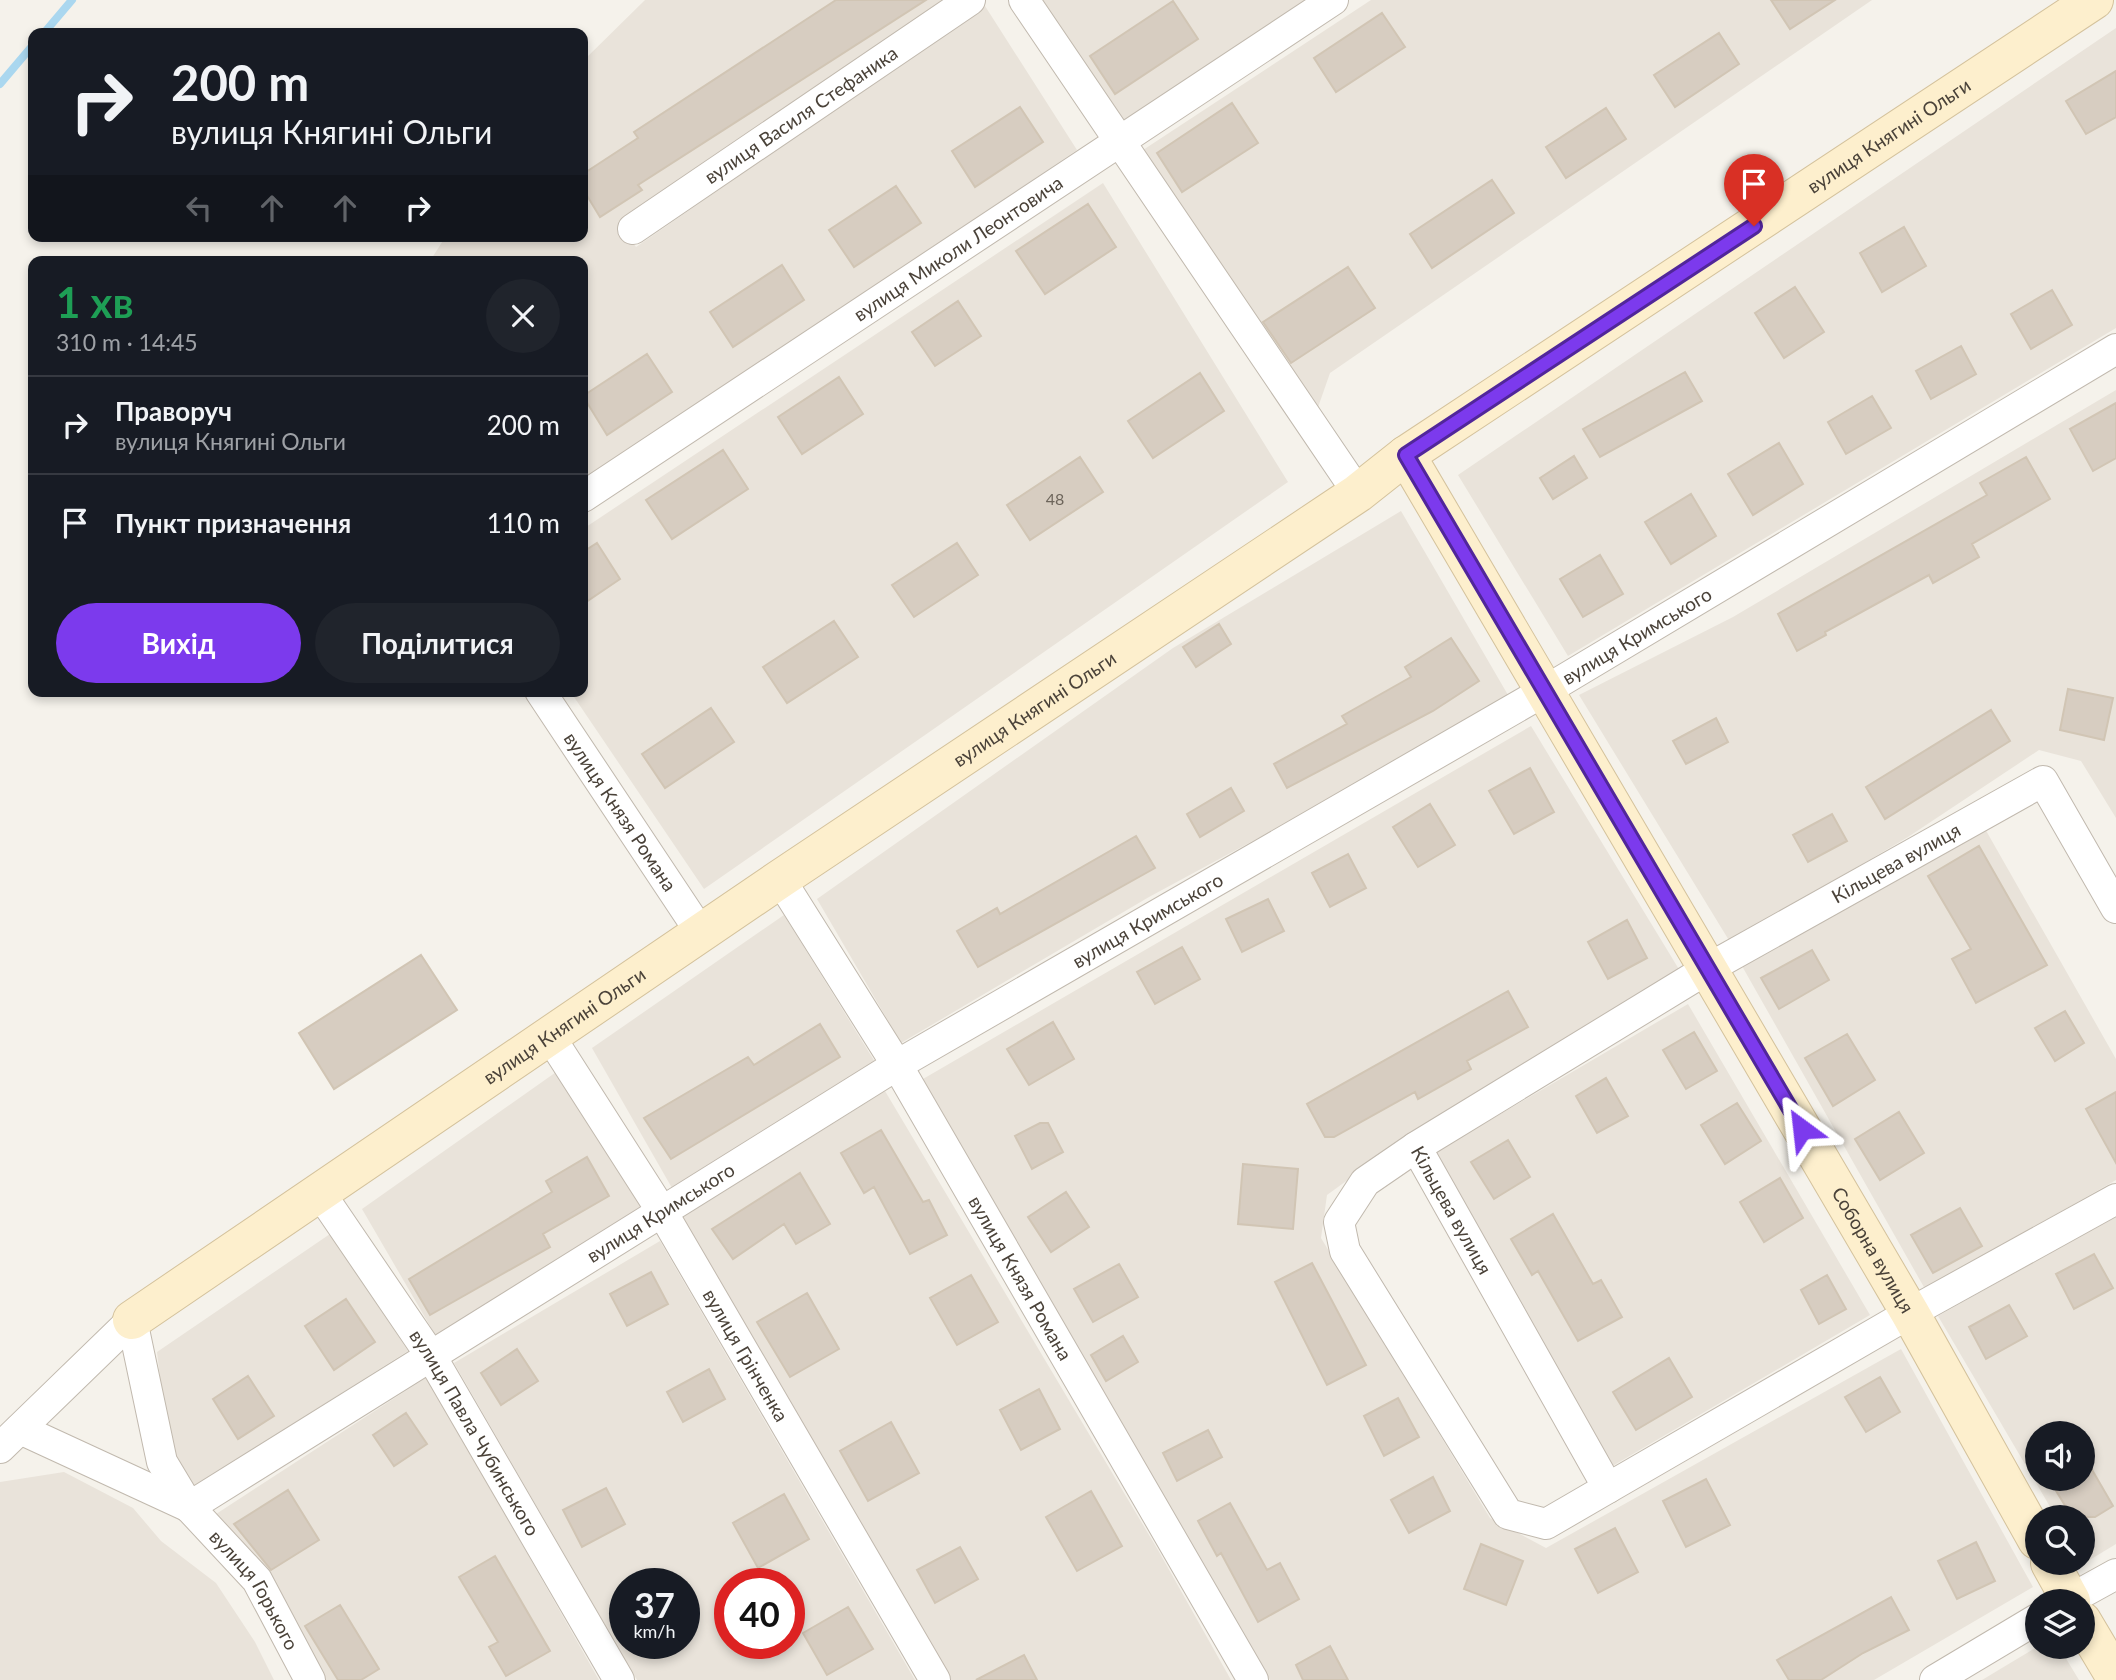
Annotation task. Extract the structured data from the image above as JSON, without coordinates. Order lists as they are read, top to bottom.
{
  "streets": {
    "street": [
      "вулиця Василя Стефаника",
      "вулиця Княгині Ольги",
      "вулиця Миколи Леонтовича",
      "вулиця Кримського",
      "вулиця Князя Романа",
      "Кільцева вулиця",
      "Соборна вулиця",
      "вулиця Грінченка",
      "вулиця Павла Чубинського",
      "вулиця Горького"
    ]
  },
  "crossings": [
    ["вулиця Княгині Ольги", "вулиця Князя Романа"],
    ["вулиця Княгині Ольги", "Соборна вулиця"],
    ["вулиця Княгині Ольги", "вулиця Грінченка"],
    ["вулиця Княгині Ольги", "вулиця Павла Чубинського"],
    ["вулиця Кримського", "вулиця Князя Романа"],
    ["вулиця Кримського", "Соборна вулиця"],
    ["вулиця Кримського", "вулиця Грінченка"],
    ["вулиця Кримського", "вулиця Павла Чубинського"],
    ["вулиця Кримського", "вулиця Горького"],
    ["Кільцева вулиця", "Соборна вулиця"]
  ],
  "house_numbers": ["48"],
  "page": {
    "turn": ["200 m", "вулиця Княгині Ольги"],
    "heading": ["1 хв", "310 m · 14:45"],
    "list": [
      {
        "name": "Праворуч",
        "note": "вулиця Княгині Ольги",
        "value": "200 m"
      },
      {
        "name": "Пункт призначення",
        "value": "110 m"
      }
    ],
    "buttons": ["Вихід", "Поділитися"],
    "speed": "37 km/h",
    "limit": "40"
  }
}
